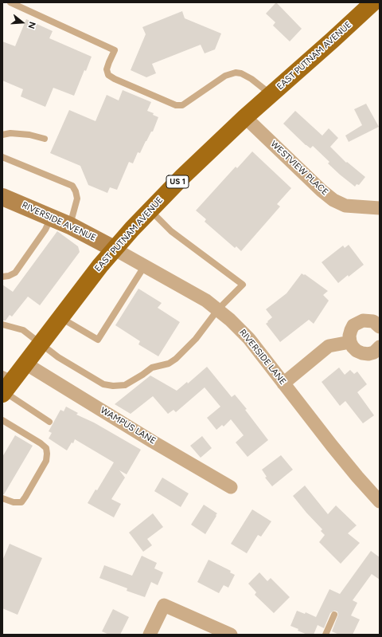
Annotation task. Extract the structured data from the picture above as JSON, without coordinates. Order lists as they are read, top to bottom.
{
  "streets": {
    "main road": ["EAST PUTNAM AVENUE", "US 1"],
    "street": [
      "WESTVIEW PLACE",
      "RIVERSIDE AVENUE",
      "RIVERSIDE LANE",
      "WAMPUS LANE"
    ]
  },
  "crossings": [
    ["EAST PUTNAM AVENUE", "WESTVIEW PLACE"],
    ["EAST PUTNAM AVENUE", "RIVERSIDE AVENUE"],
    ["EAST PUTNAM AVENUE", "RIVERSIDE LANE"],
    ["EAST PUTNAM AVENUE", "WAMPUS LANE"],
    ["RIVERSIDE AVENUE", "RIVERSIDE LANE"]
  ],
  "north": "right"
}
